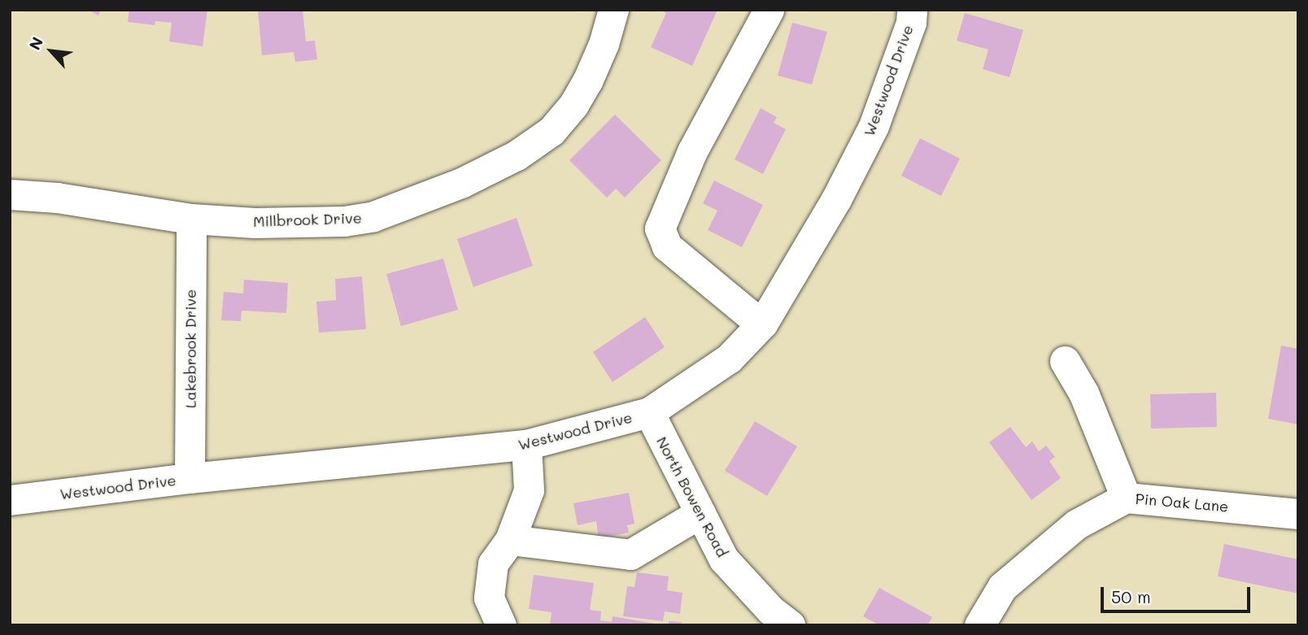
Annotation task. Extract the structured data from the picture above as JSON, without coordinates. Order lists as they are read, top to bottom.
{
  "streets": {
    "street": [
      "Westwood Drive",
      "Millbrook Drive",
      "Lakebrook Drive",
      "North Bowen Road",
      "Pin Oak Lane"
    ]
  },
  "crossings": [
    ["Westwood Drive", "Lakebrook Drive"],
    ["Westwood Drive", "North Bowen Road"],
    ["Millbrook Drive", "Lakebrook Drive"]
  ],
  "scale_bar": "50 m",
  "north": "top left"
}
